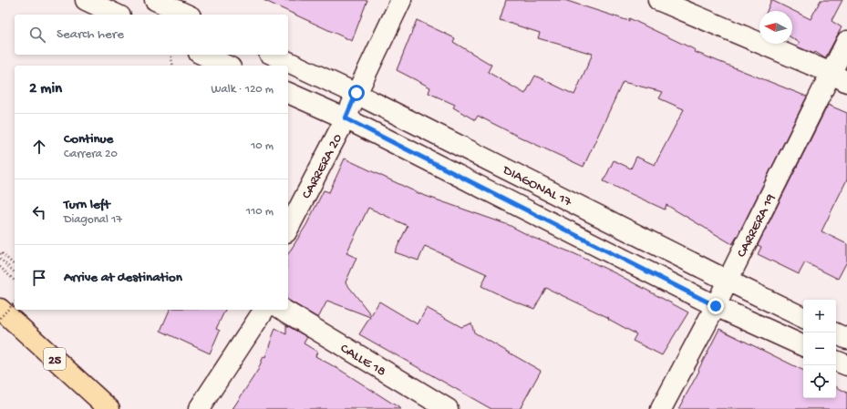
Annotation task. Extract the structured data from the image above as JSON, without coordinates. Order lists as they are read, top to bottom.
{
  "streets": {
    "highway": ["25"],
    "street": [
      "CARRERA 20",
      "DIAGONAL 17",
      "CARRERA 19",
      "CALLE 18"
    ]
  },
  "crossings": [
    ["CARRERA 20", "DIAGONAL 17"],
    ["DIAGONAL 17", "CARRERA 19"]
  ],
  "north": "left",
  "page": {
    "search": "Search here",
    "heading": ["2 min", "Walk · 120 m"],
    "list": [
      ["Continue", "Carrera 20", "10 m"],
      ["Turn left", "Diagonal 17", "110 m"],
      "Arrive at destination"
    ],
    "map_buttons": ["+", "−"]
  }
}
